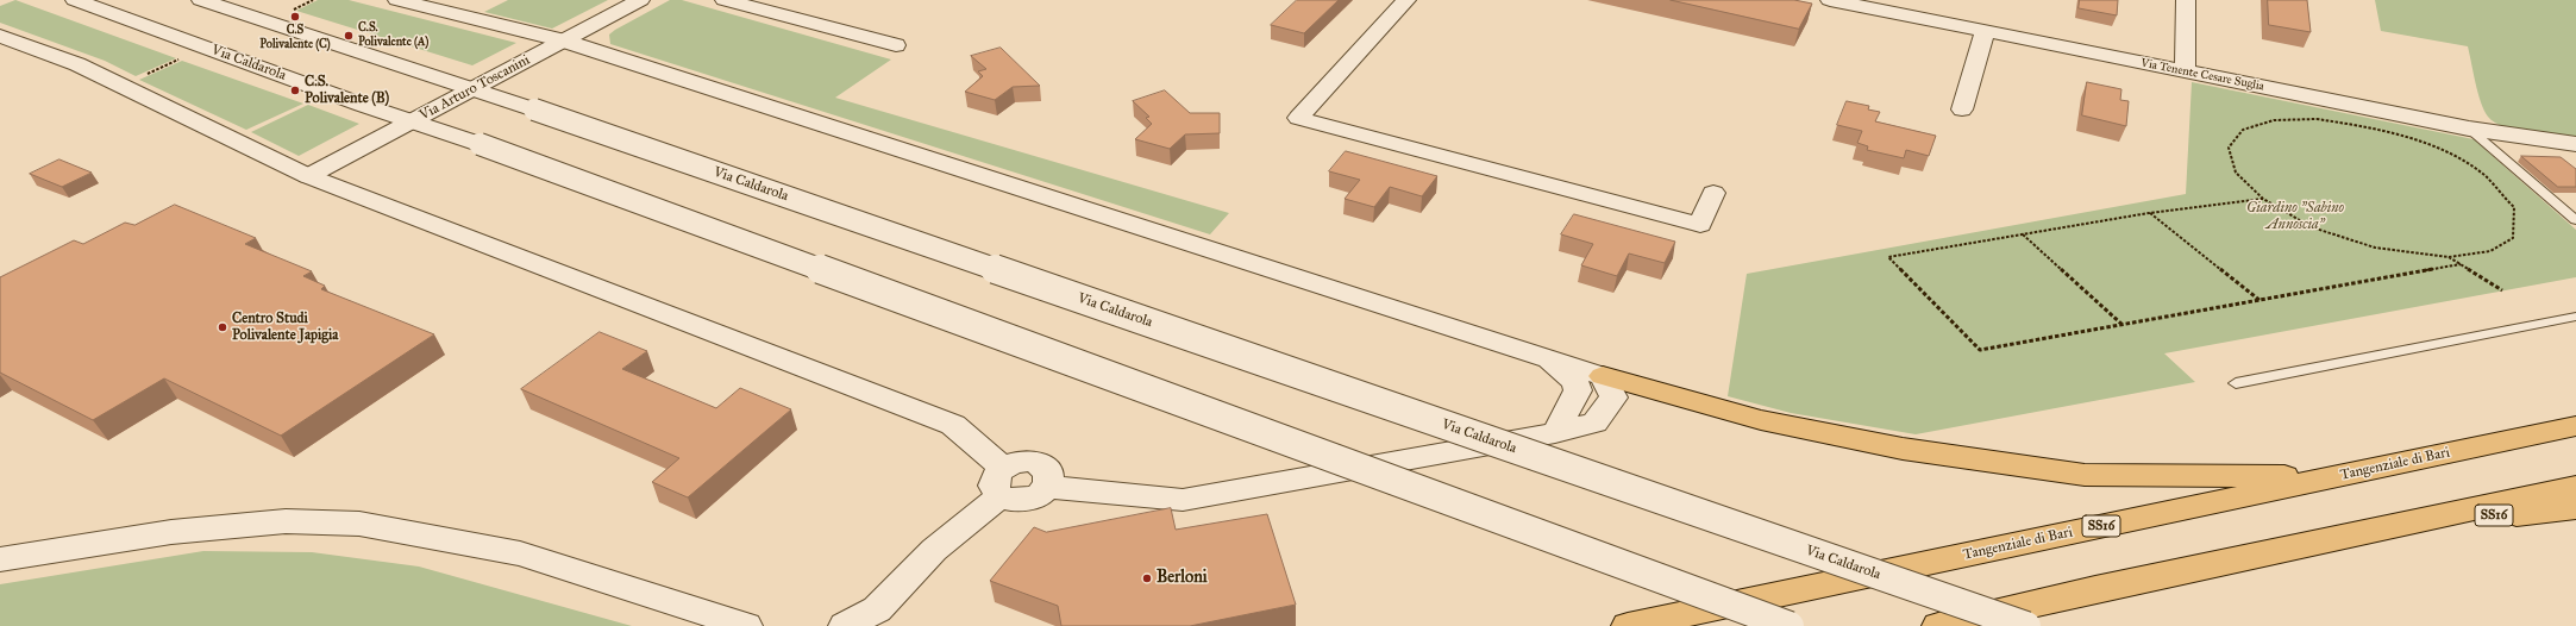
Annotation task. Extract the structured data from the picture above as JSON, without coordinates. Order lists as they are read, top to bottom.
{
  "streets": {
    "highway": ["Tangenziale di Bari", "SS16"],
    "street": ["Via Caldarola", "Via Tenente Cesare Suglia", "Via Arturo Toscanini"]
  },
  "crossings": [
    ["Via Caldarola", "Via Arturo Toscanini"],
    ["Tangenziale di Bari", "SS16"]
  ],
  "parks": ["Giardino \"Sabino Annoscia\""],
  "places": [
    "C.S Polivalente (C)",
    "C.S. Polivalente (A)",
    "C.S. Polivalente (B)",
    "Centro Studi Polivalente Japigia",
    "Berloni"
  ]
}
